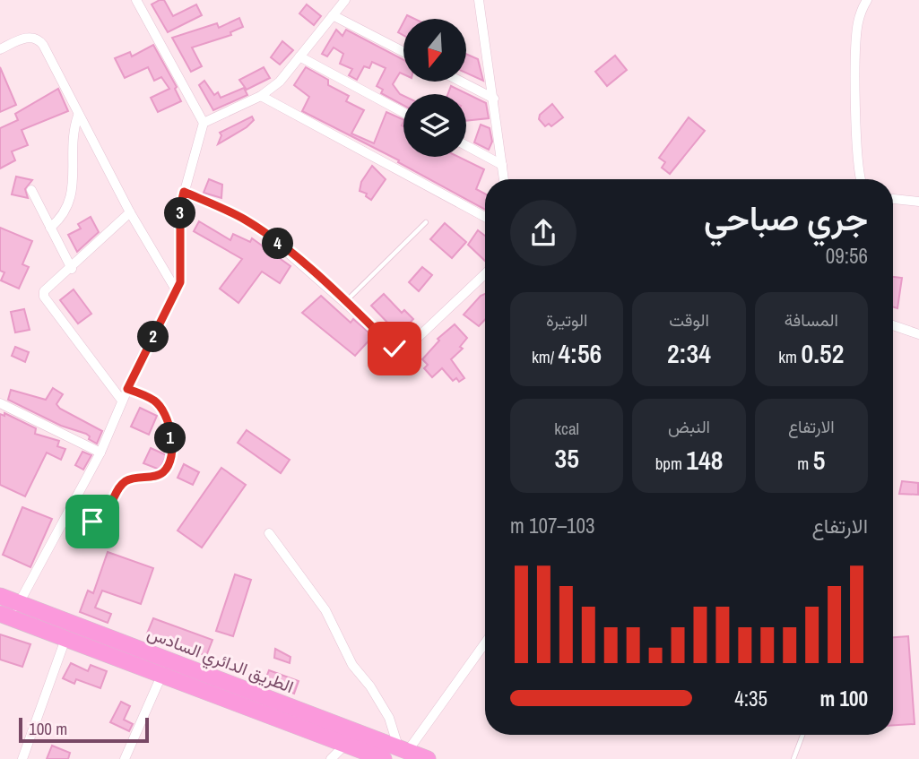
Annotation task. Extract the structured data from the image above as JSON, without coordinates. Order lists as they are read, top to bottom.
{
  "streets": {
    "highway": ["الطريق الدائري السادس"]
  },
  "scale_bar": "100 m",
  "north": "bottom",
  "page": {
    "heading": ["جري صباحي", "09:56"],
    "pins": [
      "3",
      "4",
      "2",
      "1"
    ],
    "stats": [
      ["المسافة", "0.52 km"],
      ["الوقت", "2:34"],
      ["الوتيرة", "4:56 /km"],
      ["الارتفاع", "5 m"],
      ["النبض", "148 bpm"],
      ["kcal", "35"]
    ],
    "chart": ["الارتفاع", "103–107 m"],
    "list": [
      {
        "name": "100 m",
        "note": "4:35"
      }
    ],
    "scale": "100 m"
  }
}
